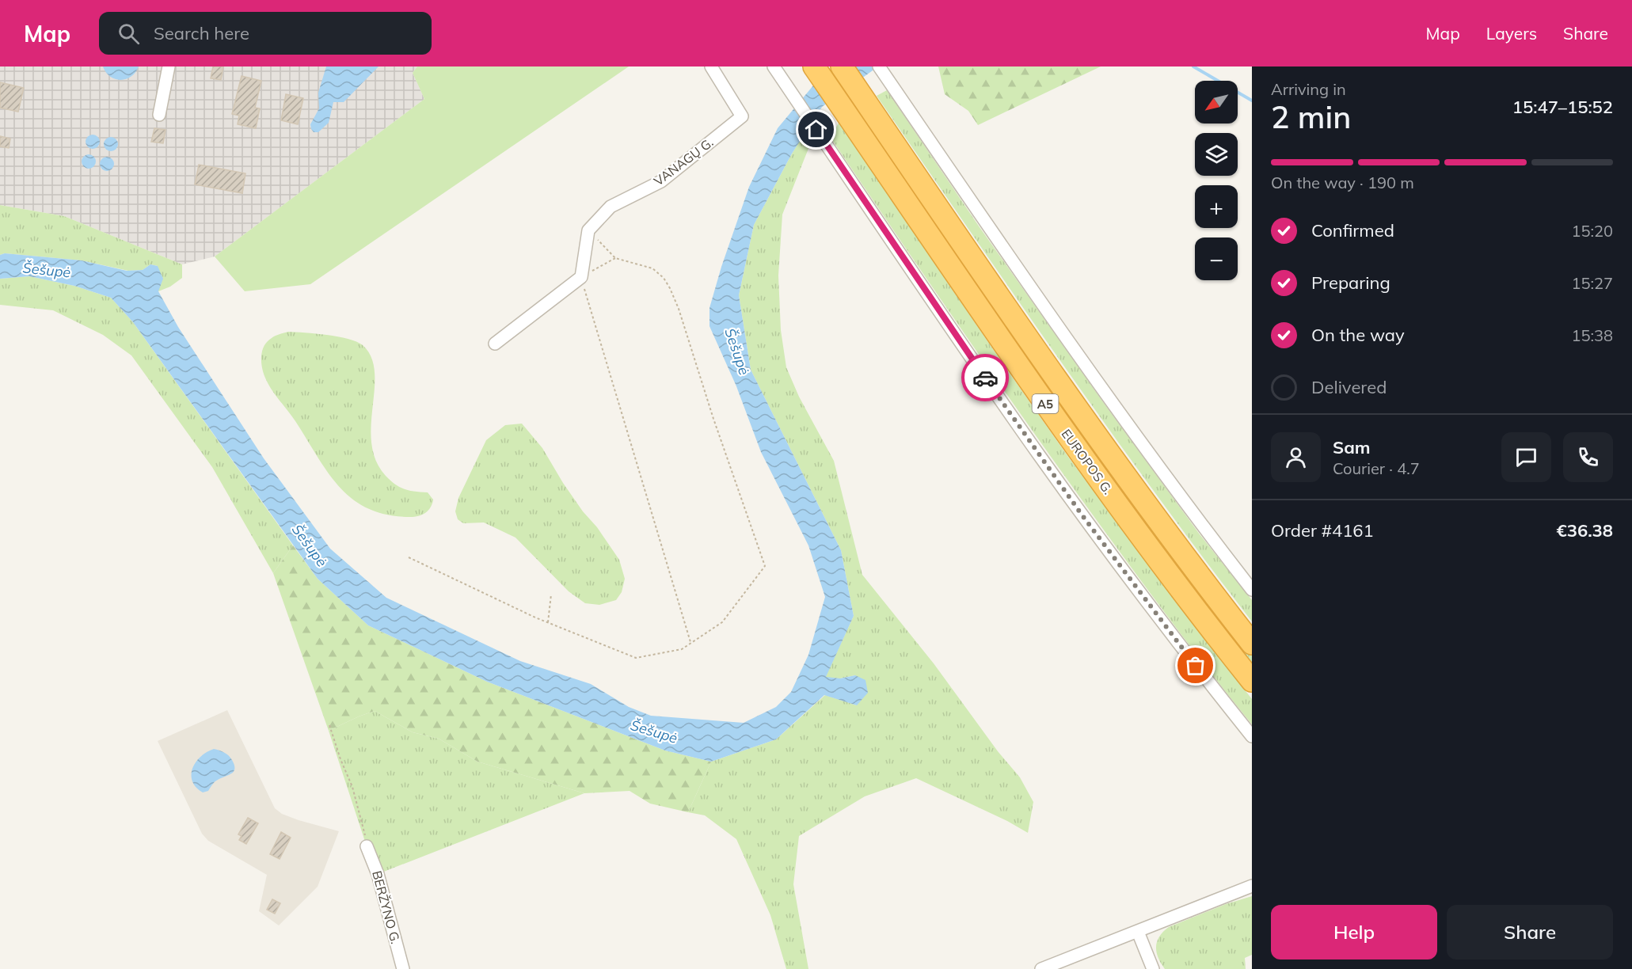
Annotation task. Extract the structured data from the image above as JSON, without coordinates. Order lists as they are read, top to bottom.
{
  "streets": {
    "highway": ["A5", "EUROPOS G."],
    "street": ["VANAGŲ G.", "BERŽYNO G."]
  },
  "water": ["Šešupė"],
  "north": "bottom left",
  "page": {
    "header": "Map",
    "search": "Search here",
    "nav": ["Map", "Layers", "Share"],
    "heading": ["2 min", "Arriving in", "15:47–15:52"],
    "panel": [
      "Sam",
      "Courier · 4.7",
      "Order #4161",
      "€36.38"
    ],
    "map_buttons": ["+", "−"],
    "bar": "On the way · 190 m",
    "list": [
      ["Confirmed", "15:20"],
      ["Preparing", "15:27"],
      ["On the way", "15:38"],
      "Delivered"
    ],
    "buttons": ["Help", "Share"]
  }
}
